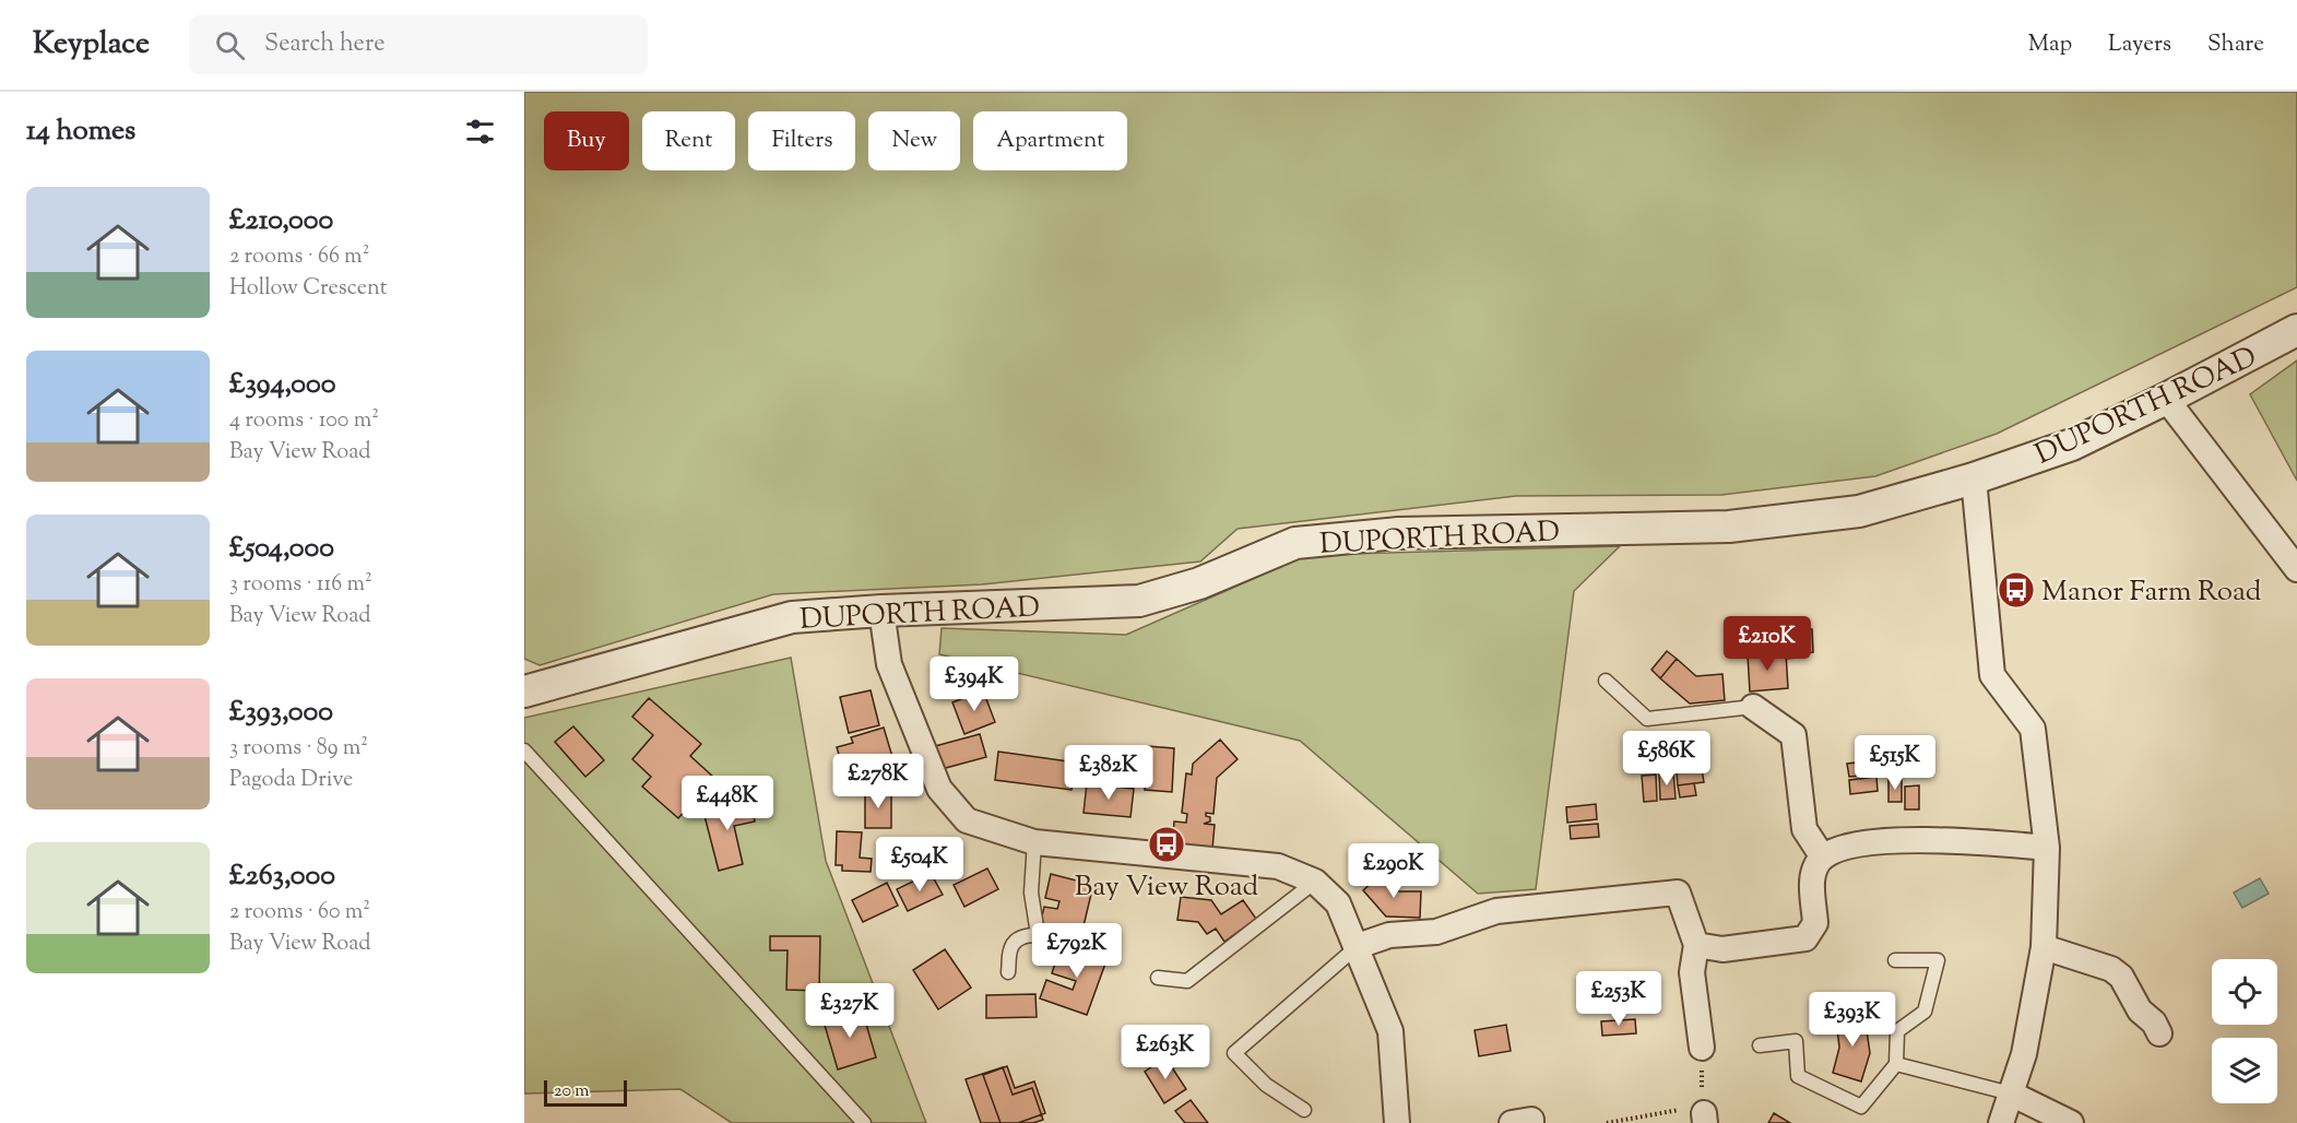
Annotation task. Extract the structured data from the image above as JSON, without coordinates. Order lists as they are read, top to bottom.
{
  "streets": {
    "street": ["DUPORTH ROAD"]
  },
  "places": {
    "bus stop": ["Manor Farm Road", "Bay View Road"]
  },
  "scale_bar": "20 m",
  "page": {
    "header": "Keyplace",
    "search": "Search here",
    "nav": ["Map", "Layers", "Share"],
    "heading": "14 homes",
    "chip": [
      "Buy",
      "Rent",
      "Filters",
      "New",
      "Apartment"
    ],
    "list": [
      {
        "name": "£210,000",
        "note": "2 rooms · 66 m² · Hollow Crescent"
      },
      {
        "name": "£394,000",
        "note": "4 rooms · 100 m² · Bay View Road"
      },
      {
        "name": "£504,000",
        "note": "3 rooms · 116 m² · Bay View Road"
      },
      {
        "name": "£393,000",
        "note": "3 rooms · 89 m² · Pagoda Drive"
      },
      {
        "name": "£263,000",
        "note": "2 rooms · 60 m² · Bay View Road"
      }
    ],
    "price": [
      "£210K",
      "£394K",
      "£586K",
      "£515K",
      "£382K",
      "£278K",
      "£448K",
      "£504K",
      "£290K",
      "£792K",
      "£253K",
      "£327K",
      "£393K",
      "£263K"
    ],
    "scale": "20 m"
  }
}
